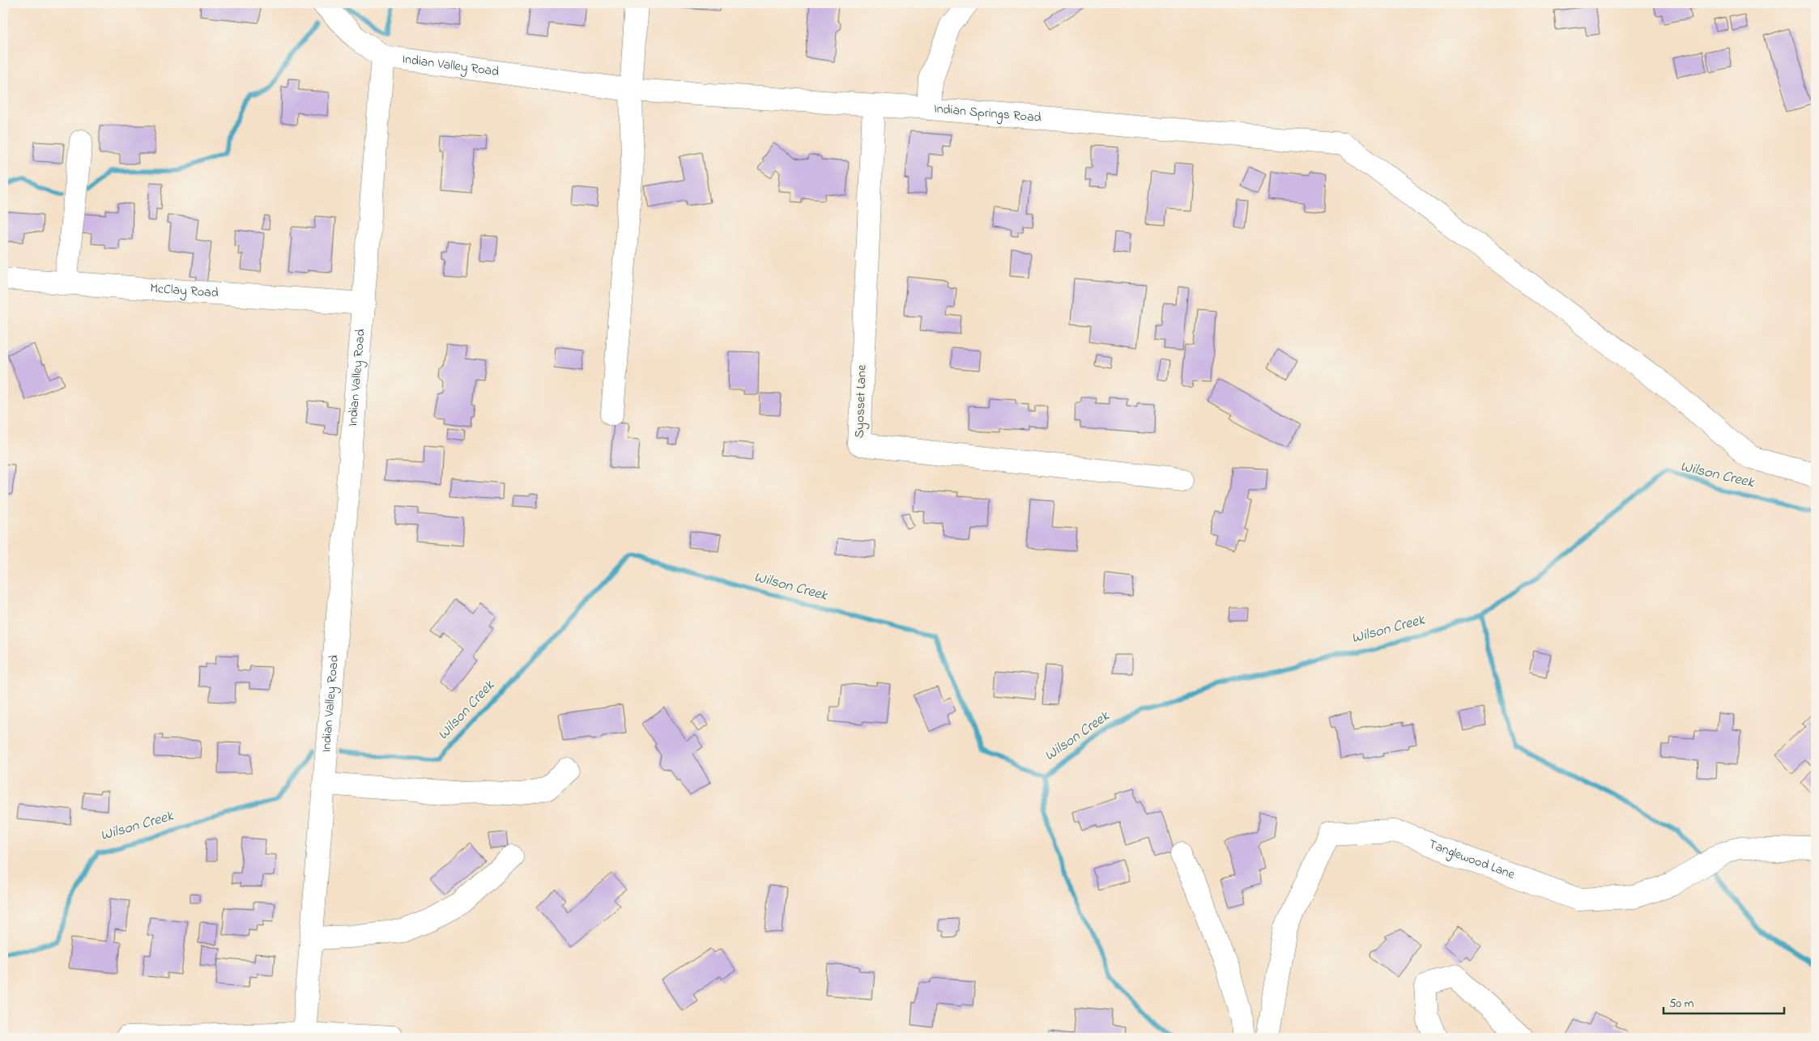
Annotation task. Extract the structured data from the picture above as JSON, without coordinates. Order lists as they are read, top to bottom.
{
  "streets": {
    "street": [
      "Indian Valley Road",
      "Indian Springs Road",
      "McClay Road",
      "Syosset Lane",
      "Tanglewood Lane"
    ]
  },
  "crossings": [
    ["Indian Valley Road", "Indian Springs Road"],
    ["Indian Valley Road", "McClay Road"],
    ["Indian Springs Road", "Syosset Lane"]
  ],
  "water": ["Wilson Creek"],
  "scale_bar": "50 m"
}
